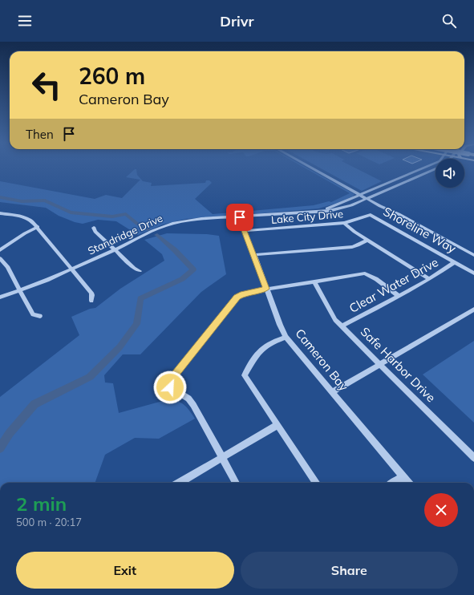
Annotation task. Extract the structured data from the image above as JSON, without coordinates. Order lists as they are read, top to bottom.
{
  "streets": {
    "street": [
      "Lake City Drive",
      "Shoreline Way",
      "Standridge Drive",
      "Clear Water Drive",
      "Cameron Bay",
      "Safe Harbor Drive"
    ]
  },
  "crossings": [
    ["Lake City Drive", "Shoreline Way"],
    ["Lake City Drive", "Cameron Bay"],
    ["Shoreline Way", "Clear Water Drive"],
    ["Standridge Drive", "Cameron Bay"],
    ["Clear Water Drive", "Safe Harbor Drive"]
  ],
  "page": {
    "header": "Drivr",
    "turn": ["260 m", "Cameron Bay"],
    "then": "Then",
    "heading": ["2 min", "500 m · 20:17"],
    "buttons": ["Exit", "Share"]
  }
}
